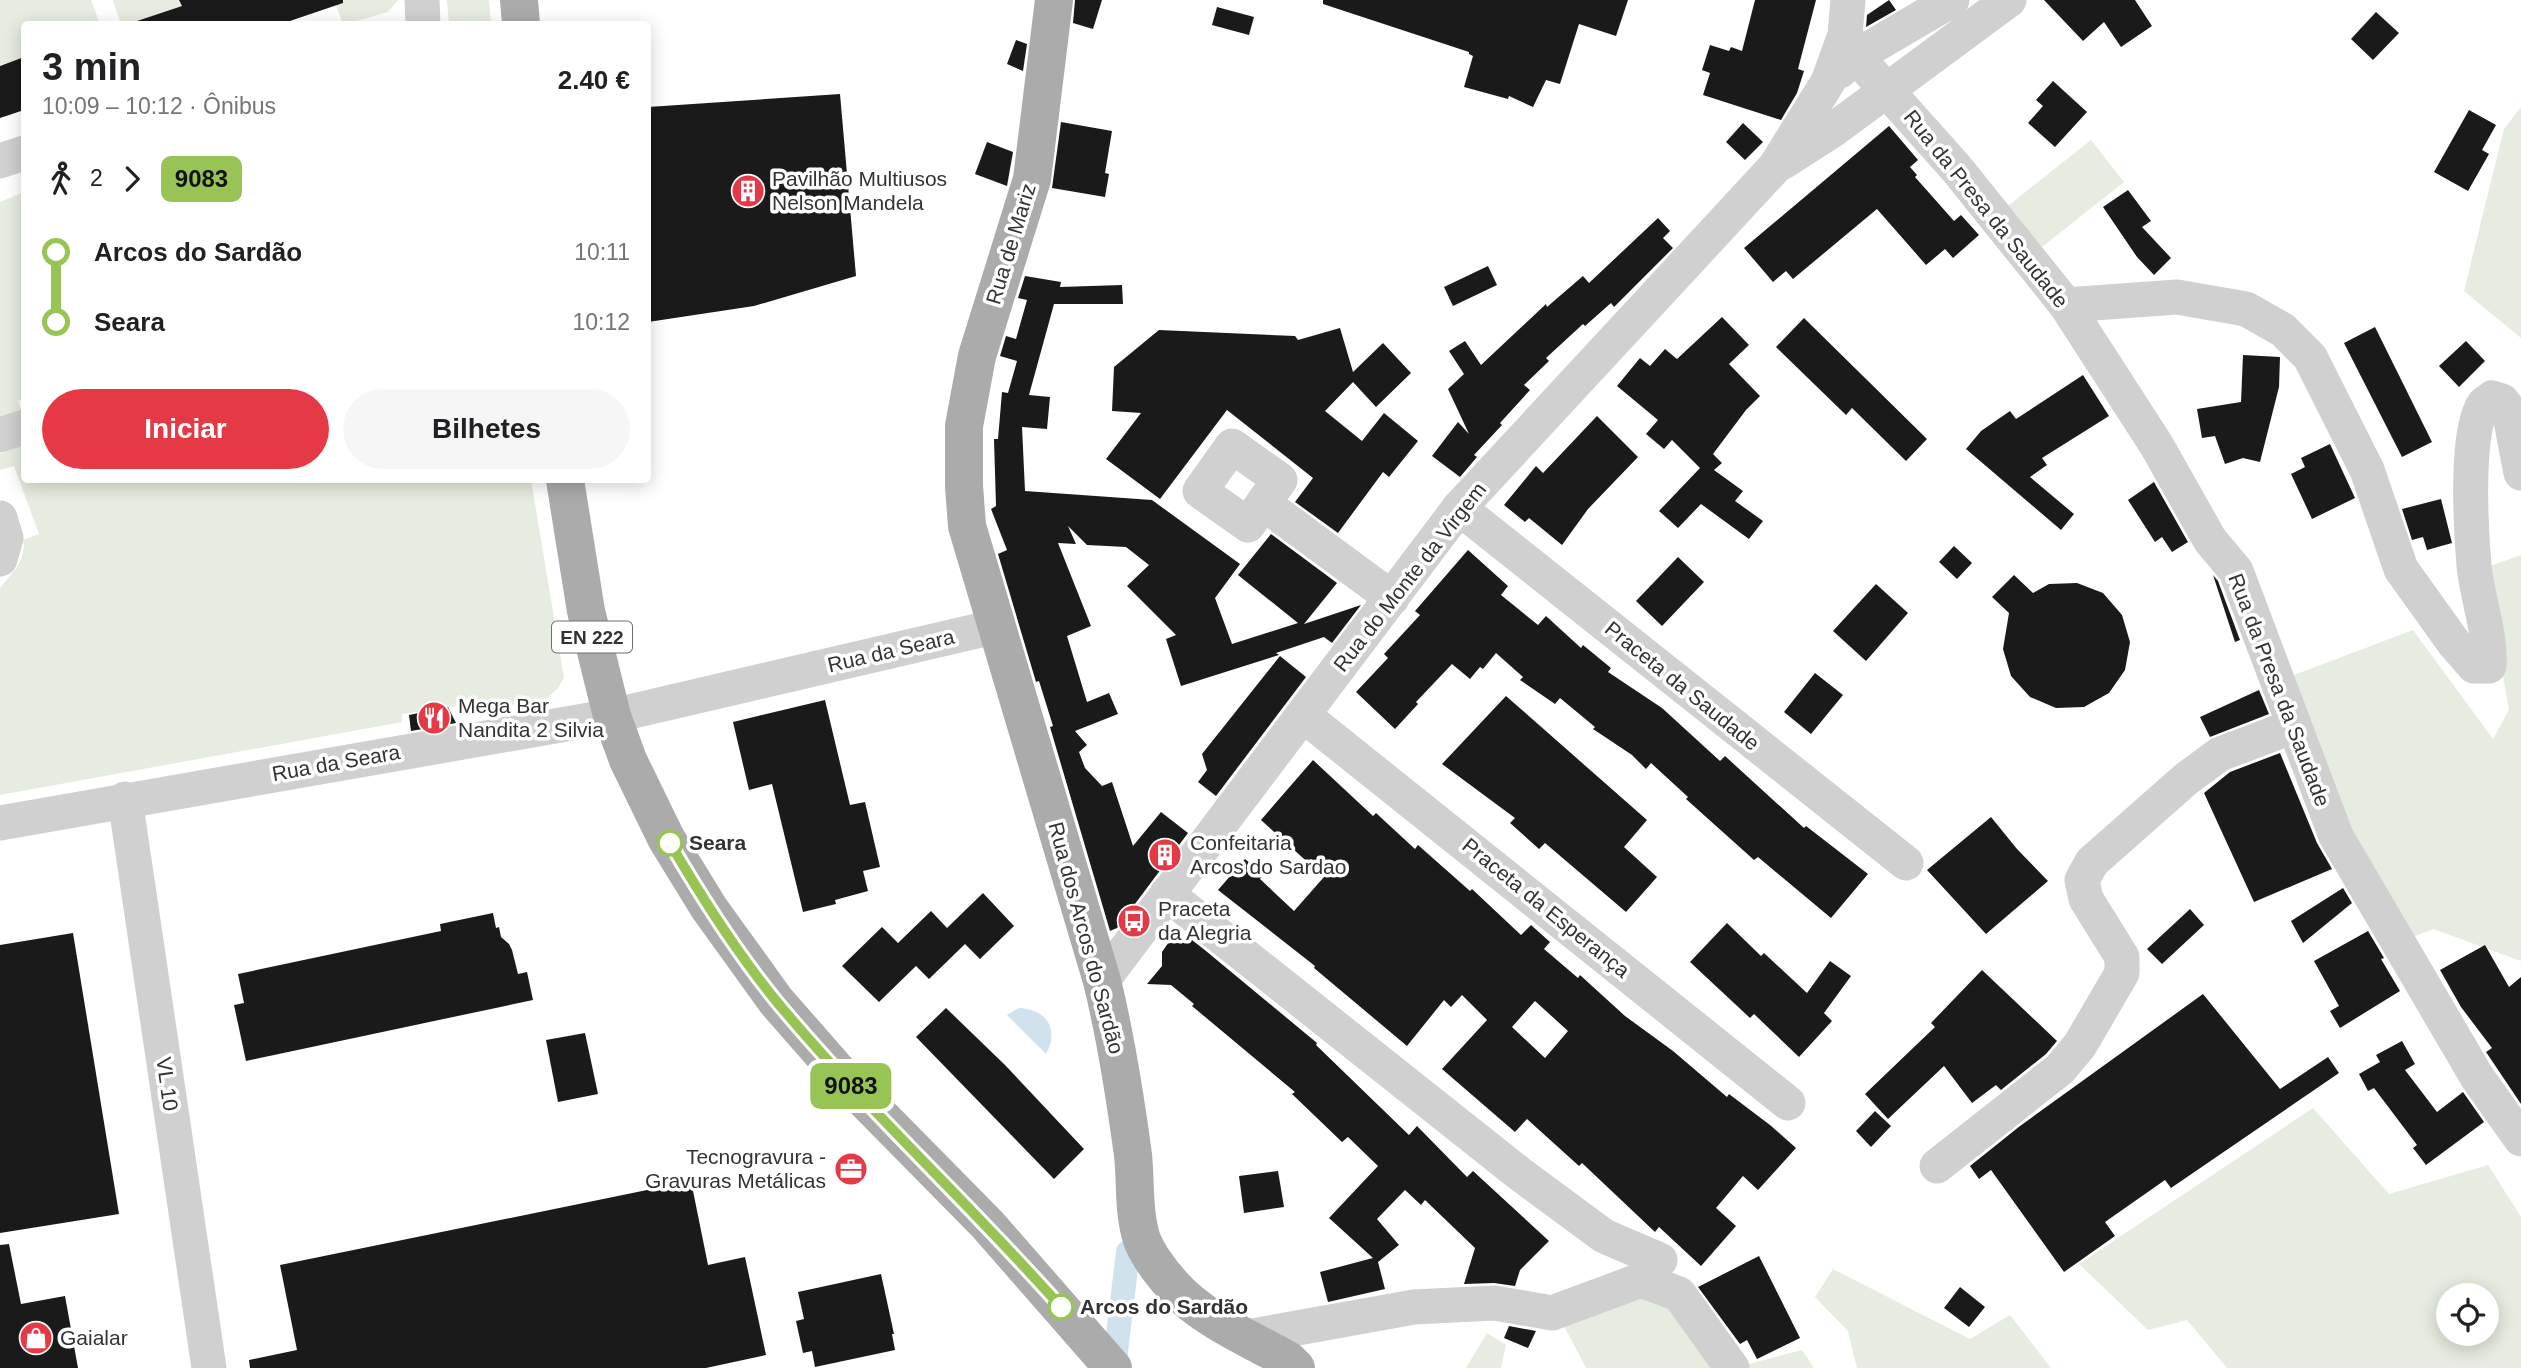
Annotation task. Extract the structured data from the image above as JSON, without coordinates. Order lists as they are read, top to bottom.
{
  "streets": {
    "main road": ["Rua de Mariz", "EN 222", "Rua dos Arcos do Sardão"],
    "street": [
      "Rua da Presa da Saudade",
      "Rua do Monte da Virgem",
      "Rua da Seara",
      "Praceta da Saudade",
      "Praceta da Esperança",
      "VL 10"
    ]
  },
  "crossings": [
    ["Rua de Mariz", "Rua dos Arcos do Sardão"],
    ["Rua do Monte da Virgem", "Praceta da Saudade"],
    ["Rua do Monte da Virgem", "Praceta da Esperança"],
    ["Rua do Monte da Virgem", "Rua dos Arcos do Sardão"],
    ["EN 222", "Rua da Seara"],
    ["Rua da Seara", "Rua dos Arcos do Sardão"],
    ["Rua da Seara", "VL 10"]
  ],
  "places": {
    "building": ["Pavilhão Multiusos Nelson Mandela", "Confeitaria Arcos do Sardao"],
    "restaurant": ["Mega Bar Nandita 2 Silvia"],
    "other": ["Seara", "Arcos do Sardão"],
    "bus stop": ["Praceta da Alegria"],
    "office": ["Tecnogravura - Gravuras Metálicas"],
    "shop": ["Gaialar"]
  },
  "lines": ["bus line 9083"],
  "page": {
    "on_map": "9083",
    "heading": ["3 min", "10:09 – 10:12 · Ônibus", "2.40 €"],
    "legs": ["2", "9083"],
    "list": [
      {
        "name": "Arcos do Sardão",
        "value": "10:11"
      },
      {
        "name": "Seara",
        "value": "10:12"
      }
    ],
    "buttons": ["Iniciar", "Bilhetes"]
  }
}
